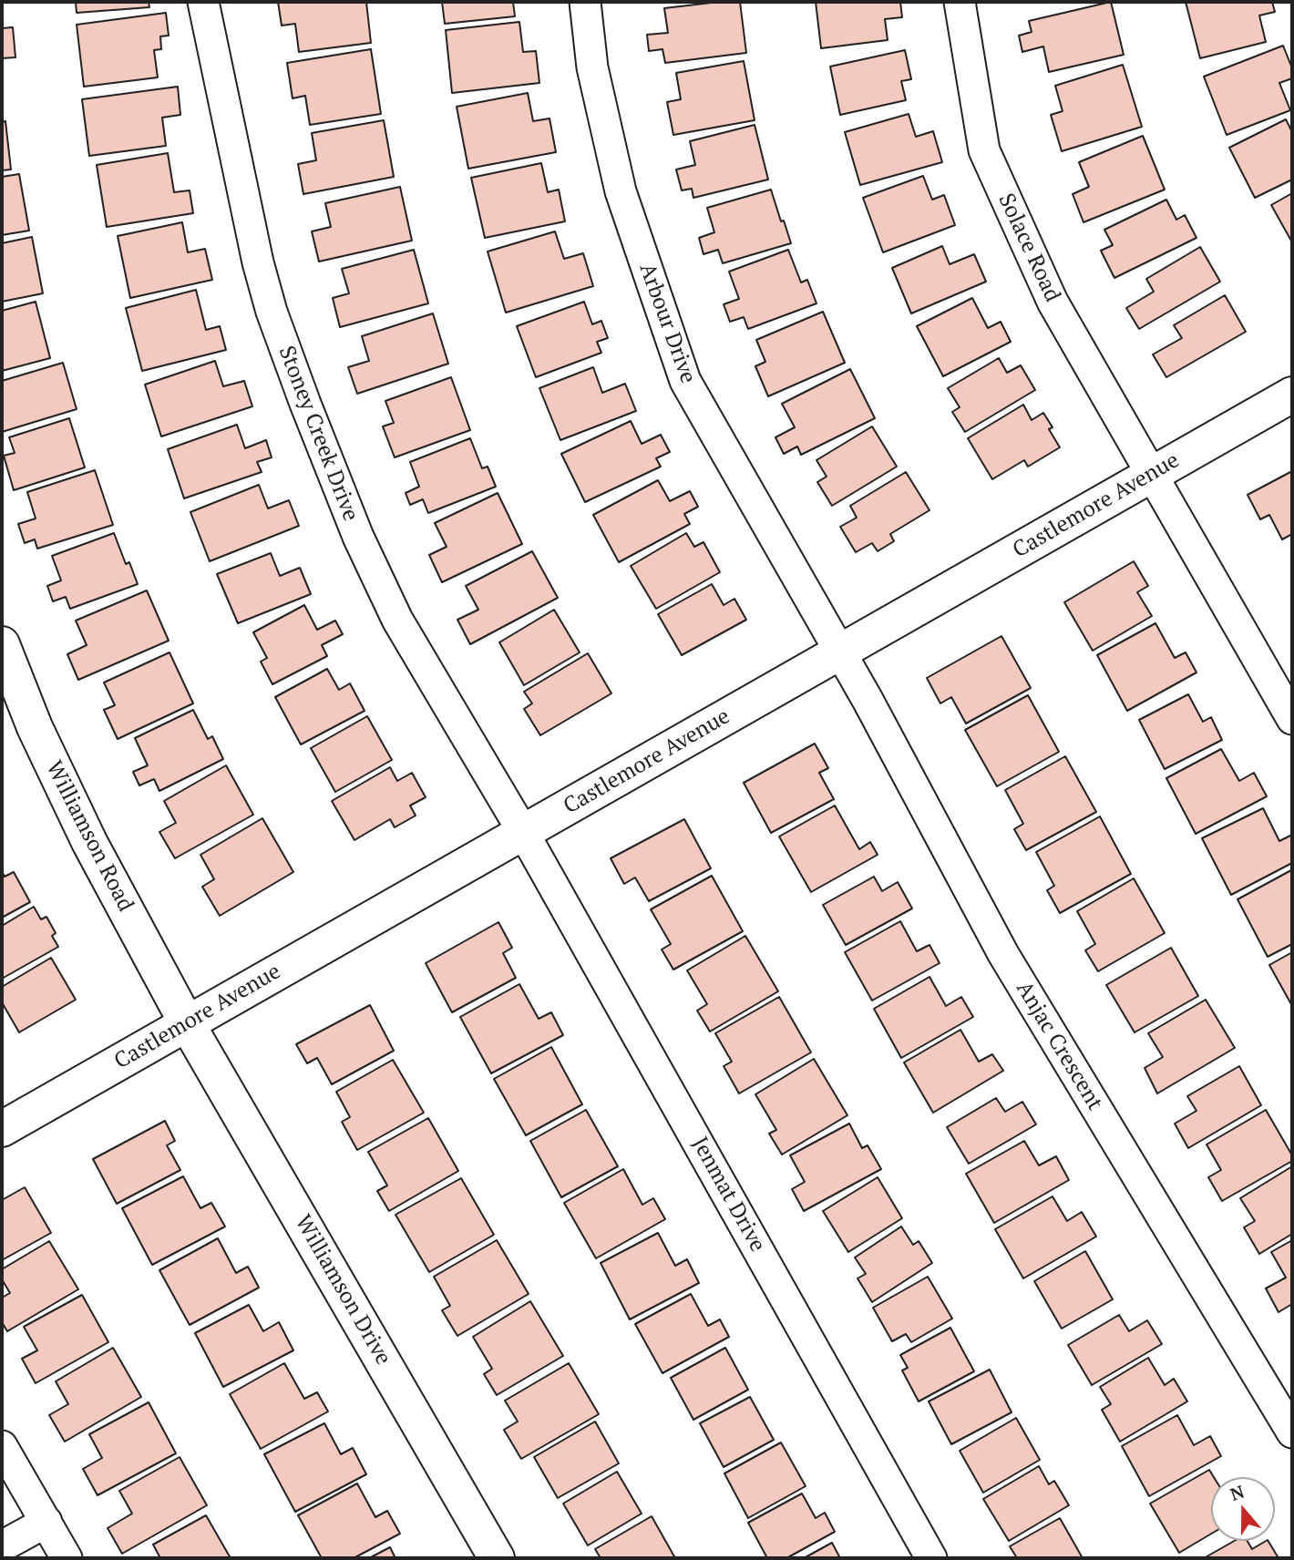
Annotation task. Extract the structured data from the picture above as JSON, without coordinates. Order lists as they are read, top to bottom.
{
  "streets": {
    "street": [
      "Solace Road",
      "Arbour Drive",
      "Stoney Creek Drive",
      "Castlemore Avenue",
      "Williamson Road",
      "Anjac Crescent",
      "Jenmat Drive",
      "Williamson Drive"
    ]
  },
  "crossings": [
    ["Solace Road", "Castlemore Avenue"],
    ["Arbour Drive", "Castlemore Avenue"],
    ["Arbour Drive", "Anjac Crescent"],
    ["Stoney Creek Drive", "Castlemore Avenue"],
    ["Stoney Creek Drive", "Jenmat Drive"],
    ["Castlemore Avenue", "Williamson Road"],
    ["Castlemore Avenue", "Anjac Crescent"],
    ["Castlemore Avenue", "Jenmat Drive"],
    ["Castlemore Avenue", "Williamson Drive"],
    ["Williamson Road", "Williamson Drive"]
  ],
  "north": "top"
}
